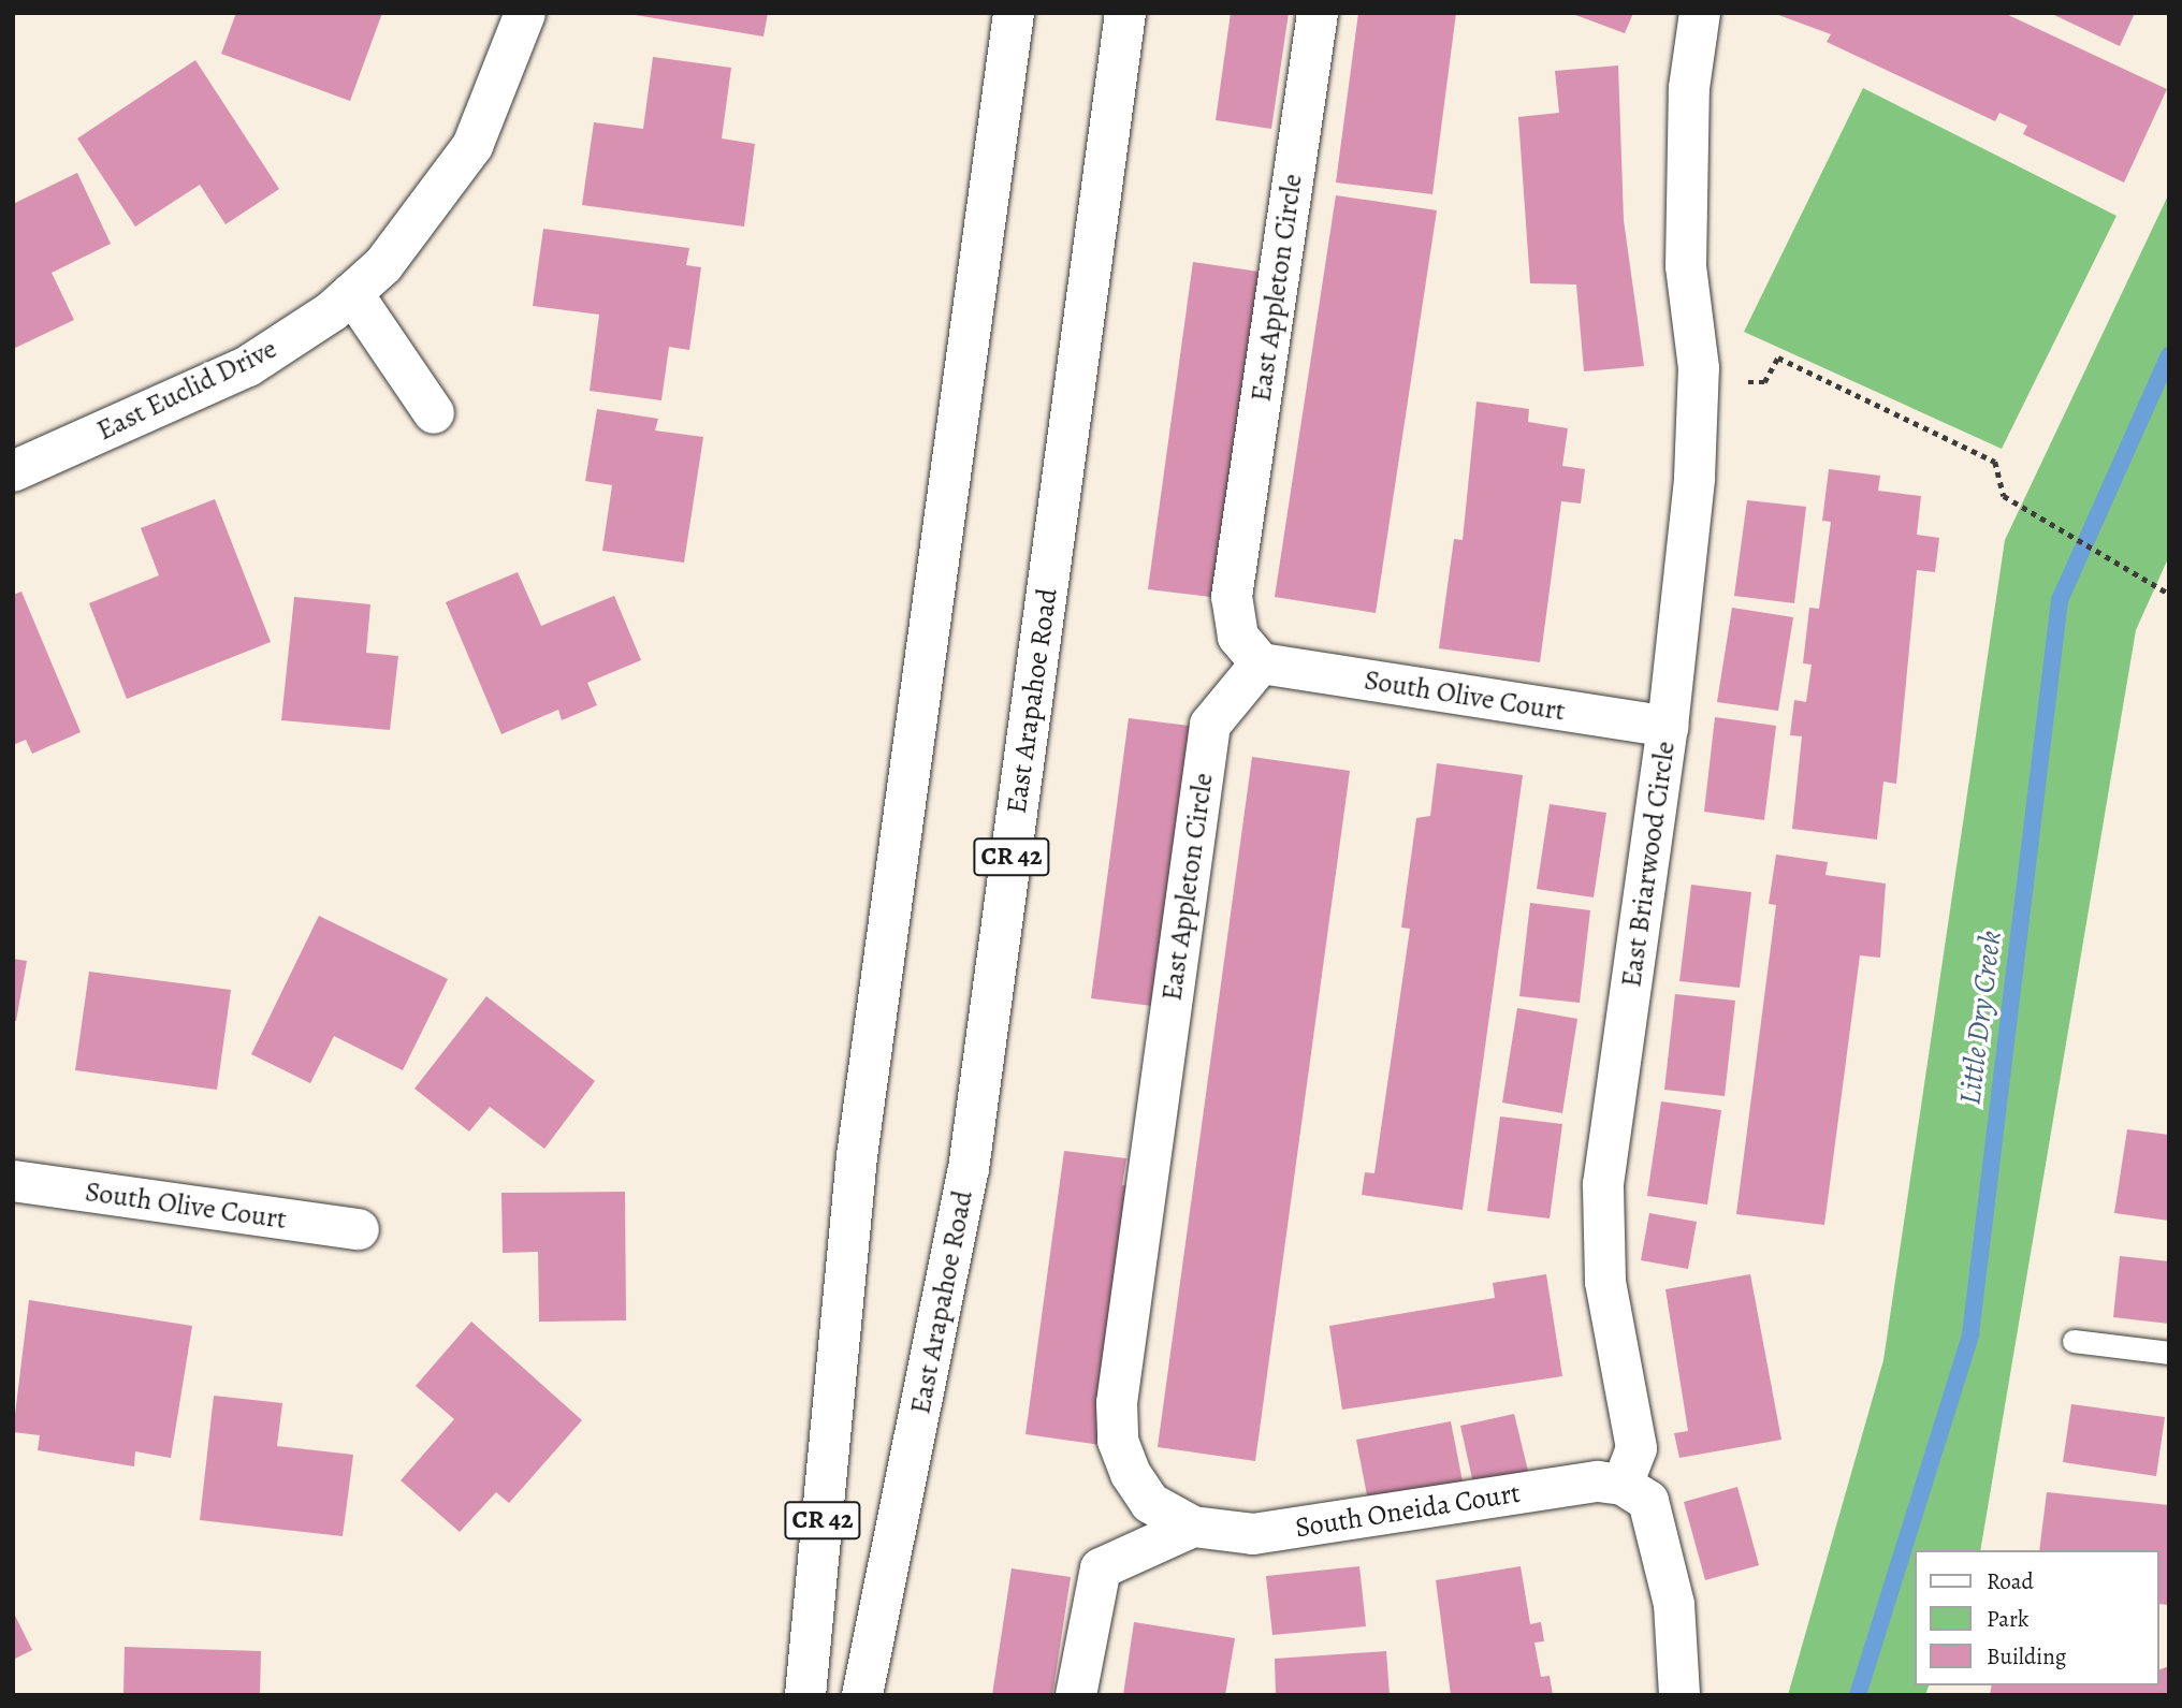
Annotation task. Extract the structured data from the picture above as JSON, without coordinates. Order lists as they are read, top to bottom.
{
  "streets": {
    "street": [
      "East Appleton Circle",
      "East Euclid Drive",
      "South Olive Court",
      "East Arapahoe Road",
      "CR 42",
      "East Briarwood Circle",
      "South Oneida Court"
    ]
  },
  "crossings": [
    ["East Appleton Circle", "South Olive Court"],
    ["East Appleton Circle", "South Oneida Court"],
    ["South Olive Court", "East Briarwood Circle"],
    ["East Briarwood Circle", "South Oneida Court"]
  ],
  "water": ["Little Dry Creek"],
  "legend": ["Road", "Park", "Building"]
}
